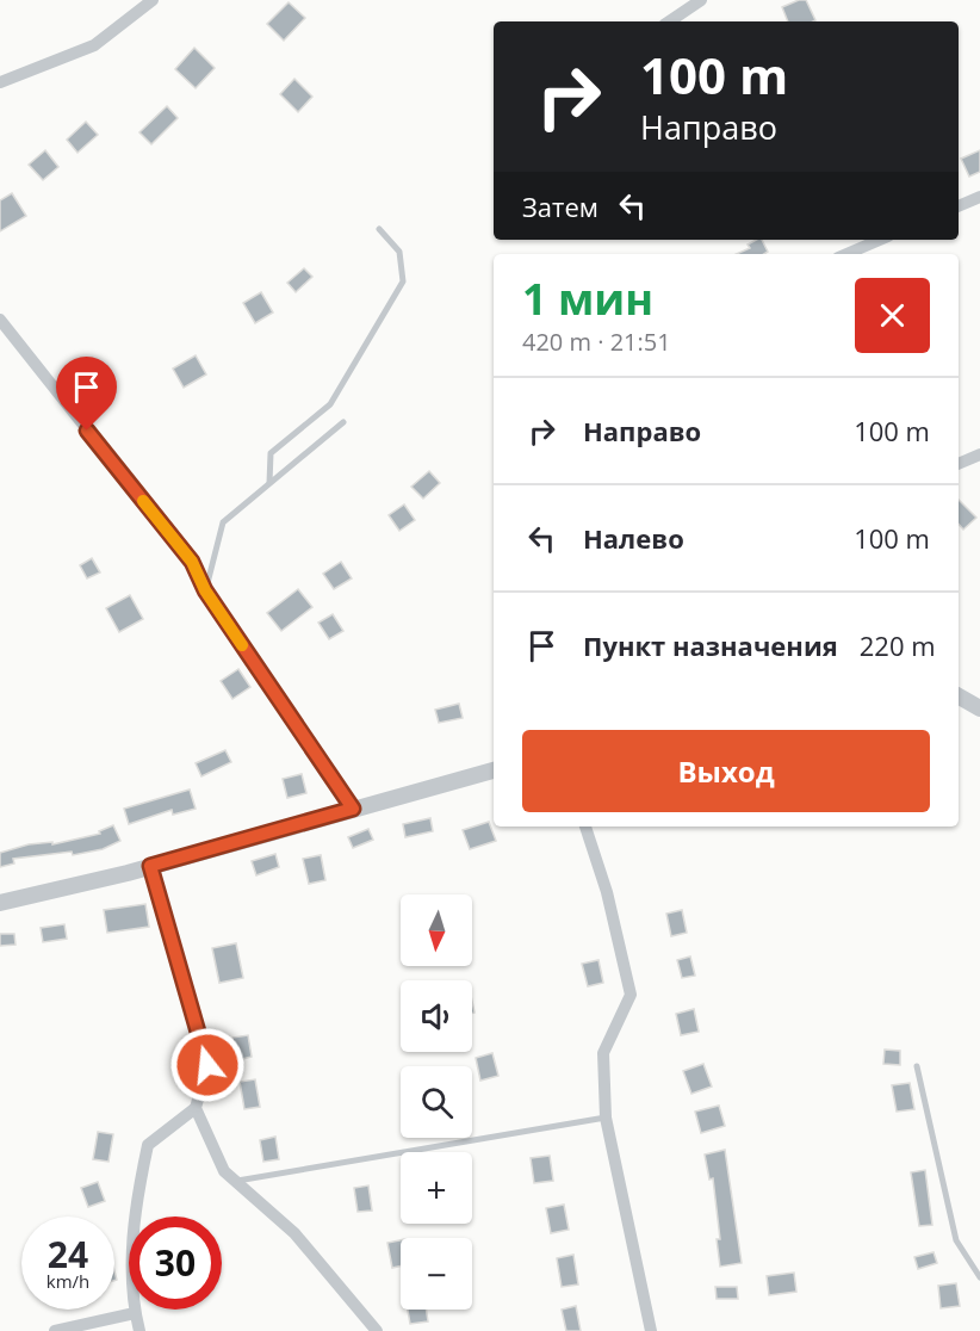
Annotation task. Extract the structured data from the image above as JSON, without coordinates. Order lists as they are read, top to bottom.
{
  "north": "bottom",
  "page": {
    "turn": ["100 m", "Направо"],
    "then": "Затем",
    "heading": ["1 мин", "420 m · 21:51"],
    "list": [
      {
        "name": "Направо",
        "value": "100 m"
      },
      {
        "name": "Налево",
        "value": "100 m"
      },
      {
        "name": "Пункт назначения",
        "value": "220 m"
      }
    ],
    "buttons": "Выход",
    "map_buttons": ["+", "−"],
    "speed": "24 km/h",
    "limit": "30"
  }
}
